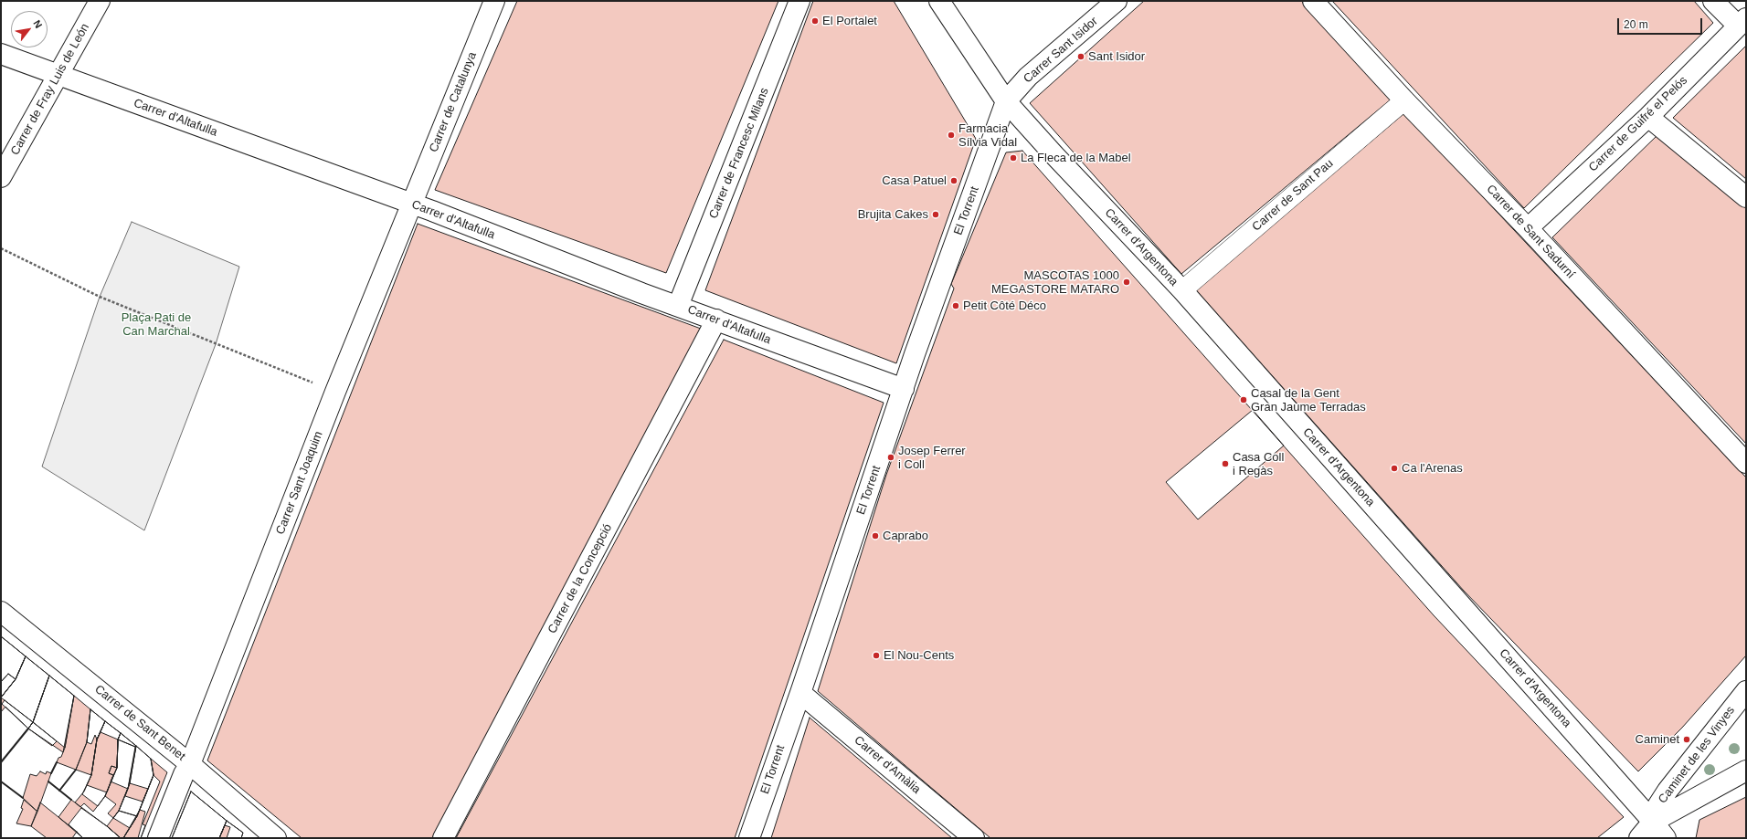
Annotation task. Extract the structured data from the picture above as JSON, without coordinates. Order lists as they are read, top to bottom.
{
  "streets": {
    "street": [
      "Carrer Sant Isidor",
      "Carrer de Fray Luis de León",
      "Carrer de Catalunya",
      "Carrer d'Altafulla",
      "Carrer de Guifré el Pelós",
      "Carrer de Francesc Milans",
      "Carrer de Sant Pau",
      "El Torrent",
      "Carrer de Sant Sadurní",
      "Carrer d'Argentona",
      "Carrer Sant Joaquim",
      "Carrer de la Concepció",
      "Carrer de Sant Benet",
      "Caminet de les Vinyes",
      "Carrer d'Amàlia"
    ]
  },
  "crossings": [
    ["Carrer Sant Isidor", "El Torrent"],
    ["Carrer Sant Isidor", "Carrer d'Argentona"],
    ["Carrer de Fray Luis de León", "Carrer d'Altafulla"],
    ["Carrer de Catalunya", "Carrer d'Altafulla"],
    ["Carrer de Catalunya", "Carrer Sant Joaquim"],
    ["Carrer d'Altafulla", "Carrer de Francesc Milans"],
    ["Carrer d'Altafulla", "El Torrent"],
    ["Carrer d'Altafulla", "Carrer Sant Joaquim"],
    ["Carrer d'Altafulla", "Carrer de la Concepció"],
    ["Carrer de Guifré el Pelós", "Carrer de Sant Sadurní"],
    ["Carrer de Sant Pau", "Carrer de Sant Sadurní"],
    ["Carrer de Sant Pau", "Carrer d'Argentona"],
    ["El Torrent", "Carrer d'Argentona"],
    ["El Torrent", "Carrer d'Amàlia"],
    ["Carrer d'Argentona", "Caminet de les Vinyes"],
    ["Carrer Sant Joaquim", "Carrer de Sant Benet"]
  ],
  "parks": ["Plaça Pati de Can Marchal"],
  "places": [
    "El Portalet",
    "Sant Isidor",
    "Farmacia Sílvia Vidal",
    "La Fleca de la Mabel",
    "Casa Patuel",
    "Brujita Cakes",
    "MASCOTAS 1000 MEGASTORE MATARO",
    "Petit Côté Déco",
    "Casal de la Gent Gran Jaume Terradas",
    "Josep Ferrer i Coll",
    "Casa Coll i Regàs",
    "Ca l'Arenas",
    "Caprabo",
    "El Nou-Cents",
    "Caminet"
  ],
  "scale_bar": "20 m",
  "north": "top right"
}
